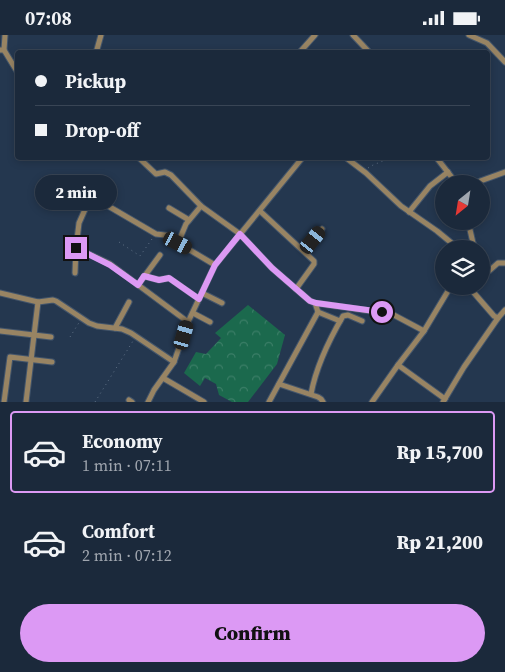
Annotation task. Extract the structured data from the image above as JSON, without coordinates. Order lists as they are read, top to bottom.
{
  "north": "bottom left",
  "page": {
    "status": "07:08",
    "banner": ["Pickup", "Drop-off"],
    "bubble": "2 min",
    "list": [
      {
        "name": "Economy",
        "note": "1 min · 07:11",
        "value": "Rp 15,700"
      },
      {
        "name": "Comfort",
        "note": "2 min · 07:12",
        "value": "Rp 21,200"
      }
    ],
    "buttons": "Confirm"
  }
}
